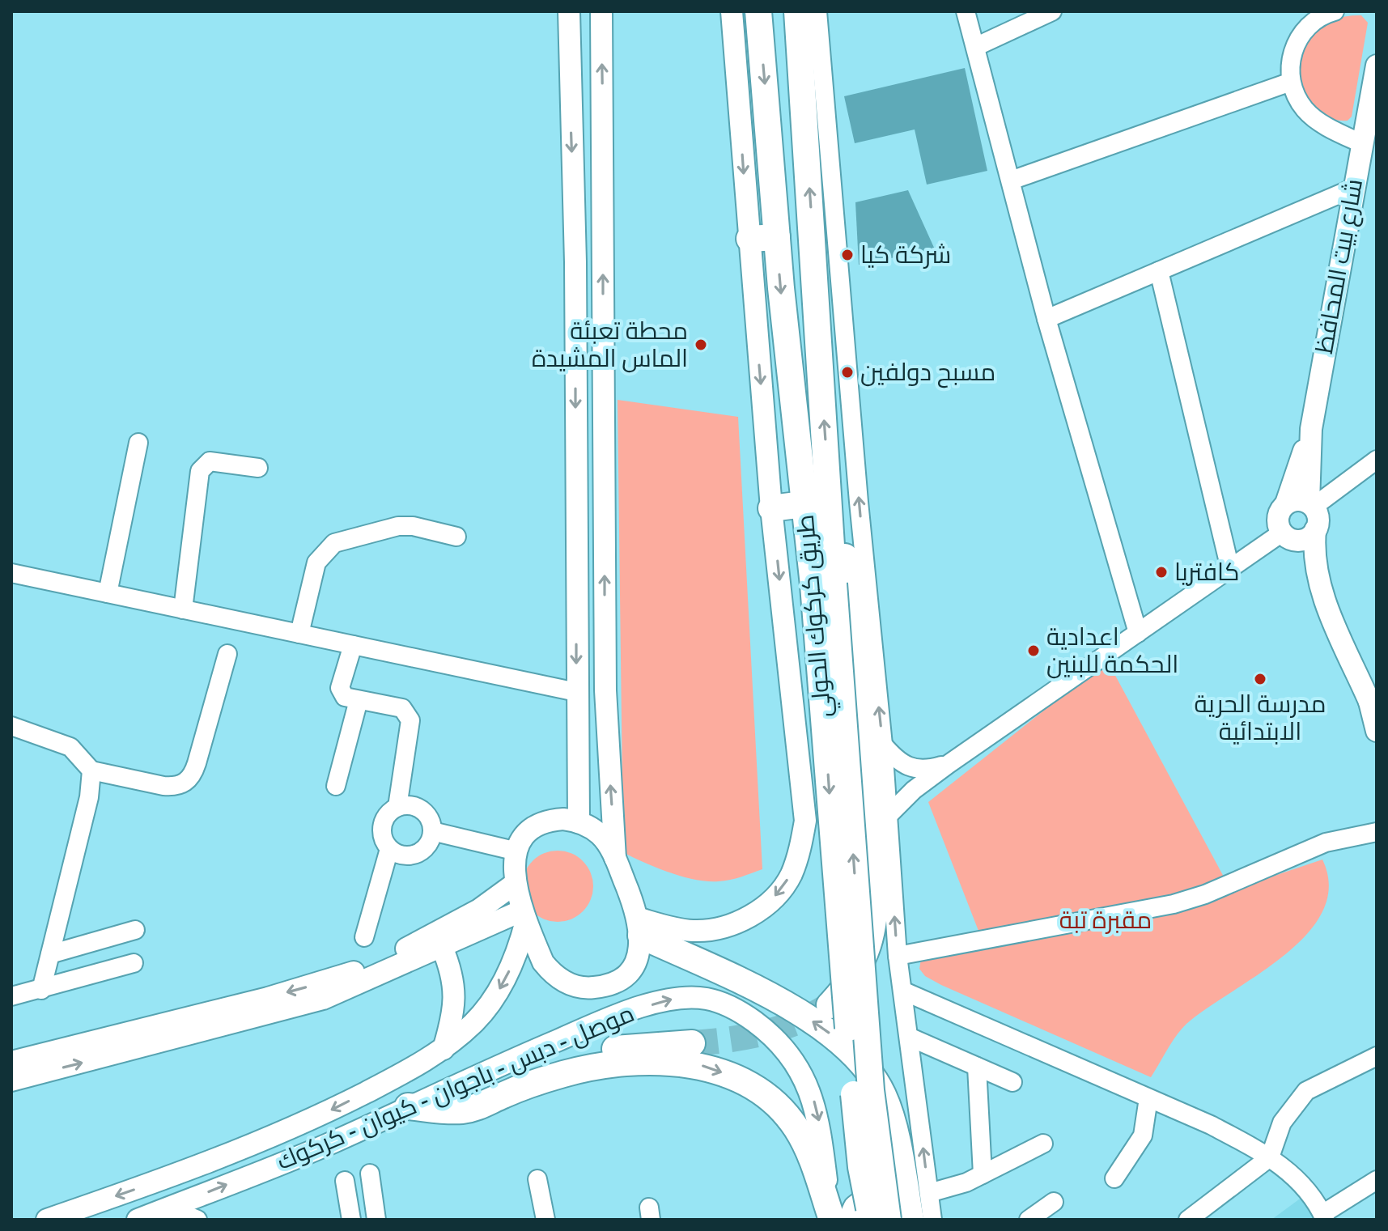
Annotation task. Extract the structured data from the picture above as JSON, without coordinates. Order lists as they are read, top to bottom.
{
  "streets": {
    "highway": ["طريق كركوك الحولي"],
    "main road": ["شارع بيت المحافظ", "موصل - دبس - باجوان - كيوان - كركوك"]
  },
  "parks": ["مقبرة تبة"],
  "places": [
    "شركة كيا",
    "محطة تعبئة الماس المشيدة",
    "مسبح دولفين",
    "کافتریا",
    "اعدادية الحكمة للبنين",
    "مدرسة الحرية الابتدائية"
  ]
}
